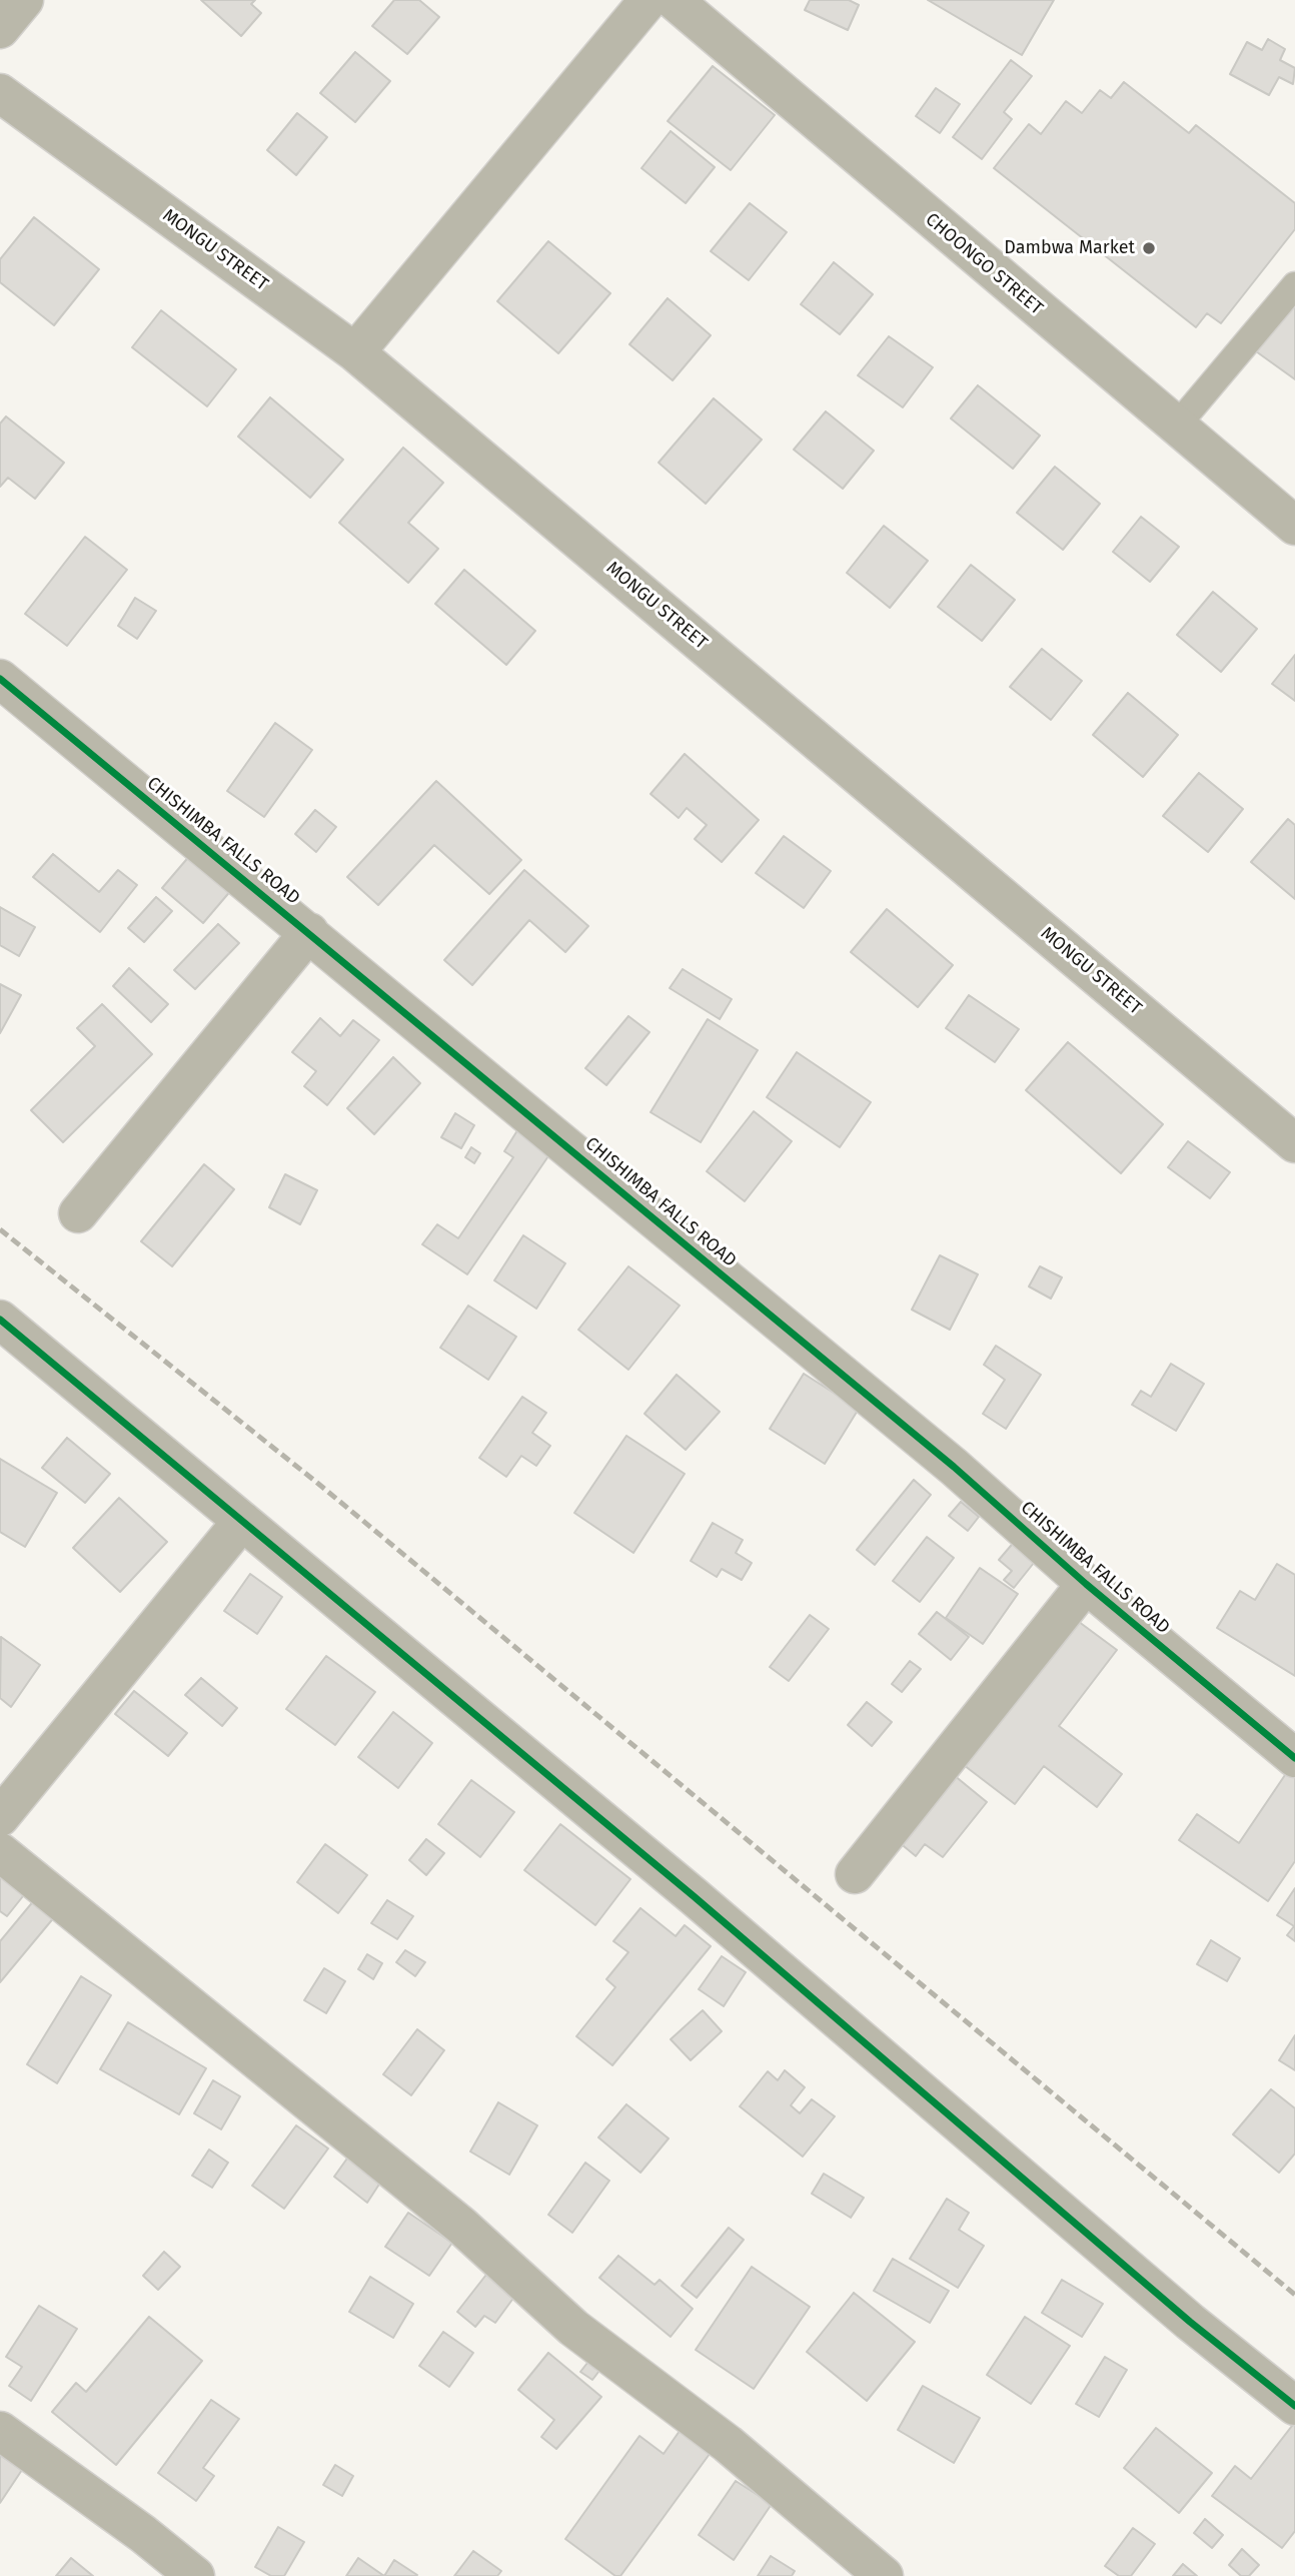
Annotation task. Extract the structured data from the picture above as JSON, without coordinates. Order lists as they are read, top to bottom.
{
  "streets": {
    "street": ["MONGU STREET", "CHOONGO STREET", "CHISHIMBA FALLS ROAD"]
  },
  "places": ["Dambwa Market"]
}
